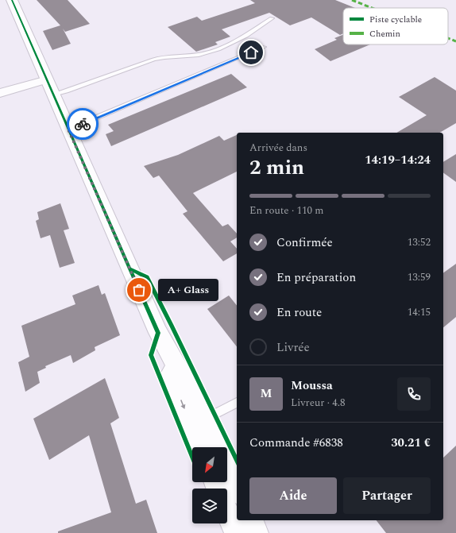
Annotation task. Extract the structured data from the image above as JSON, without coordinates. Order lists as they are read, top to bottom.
{
  "places": ["A+ Glass"],
  "legend": ["Piste cyclable", "Chemin"],
  "north": "bottom left",
  "page": {
    "heading": ["2 min", "Arrivée dans", "14:19–14:24"],
    "panel": [
      "Moussa",
      "Livreur · 4.8",
      "Commande #6838",
      "30.21 €"
    ],
    "bar": "En route · 110 m",
    "list": [
      ["Confirmée", "13:52"],
      ["En préparation", "13:59"],
      ["En route", "14:15"],
      "Livrée"
    ],
    "bubble": "A+ Glass",
    "round": "M",
    "buttons": ["Aide", "Partager"]
  }
}
